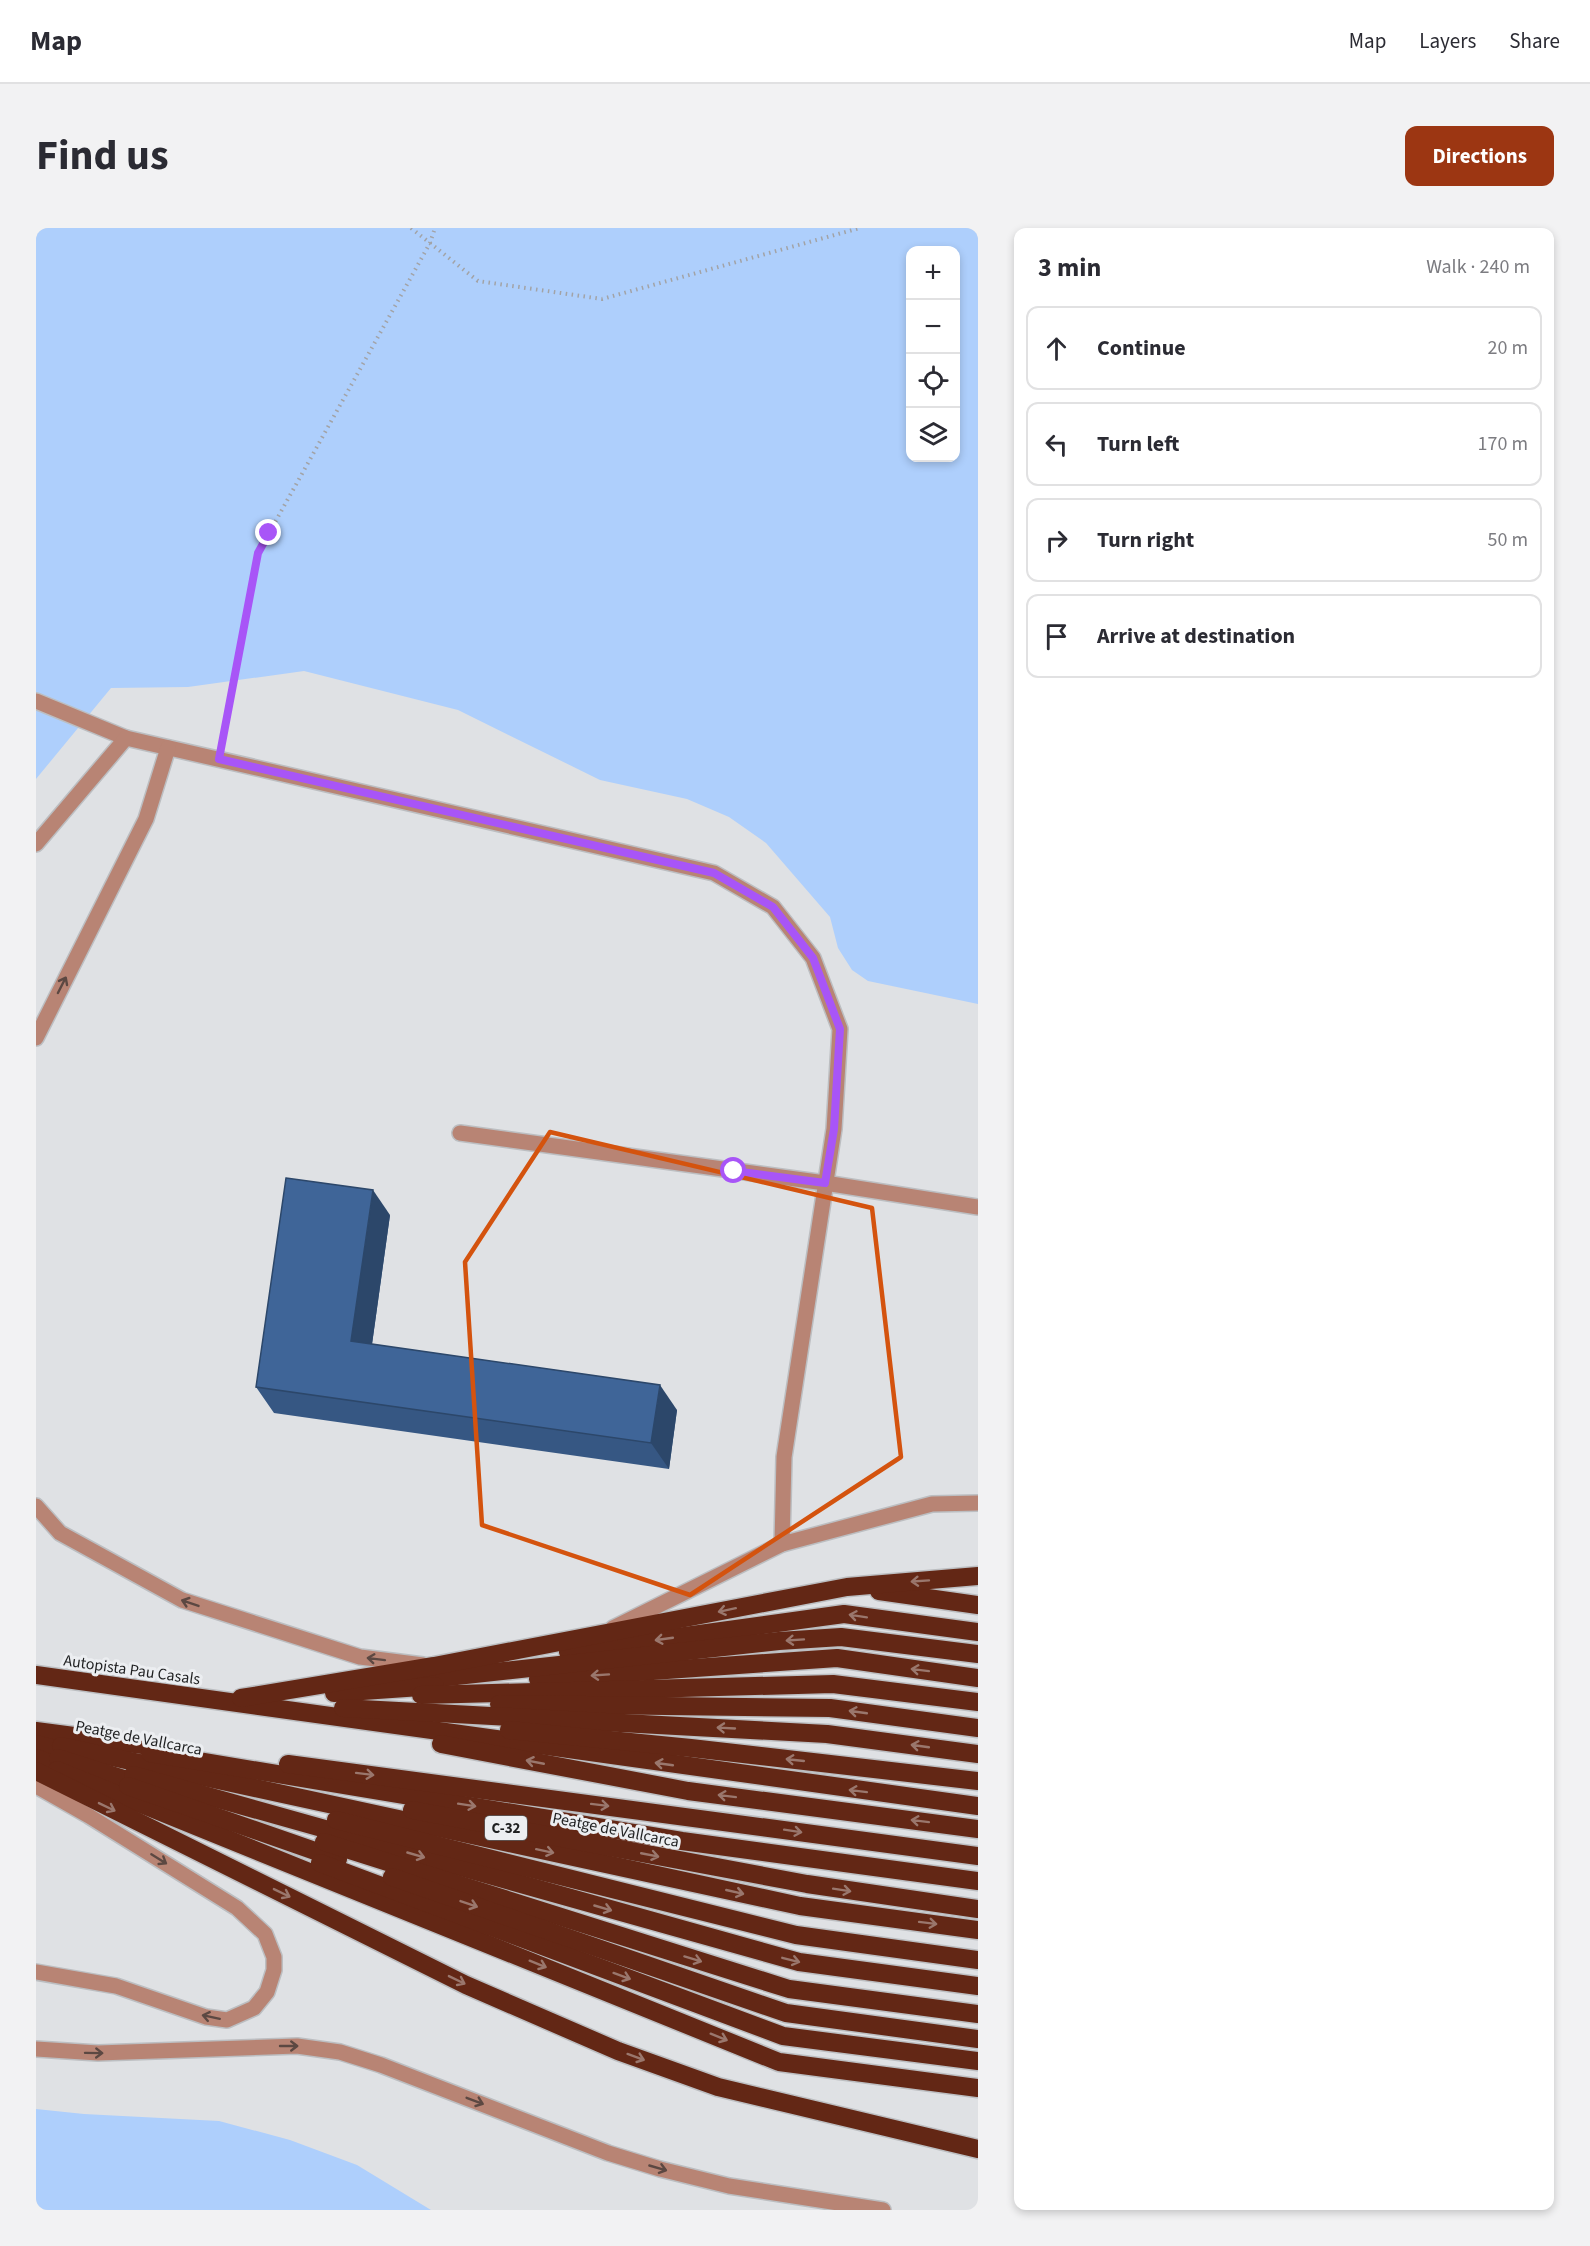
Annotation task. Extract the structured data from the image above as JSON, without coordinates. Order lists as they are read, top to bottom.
{
  "streets": {
    "highway": ["Autopista Pau Casals", "Peatge de Vallcarca", "C-32"]
  },
  "page": {
    "header": "Map",
    "nav": ["Map", "Layers", "Share"],
    "title": "Find us",
    "buttons": "Directions",
    "heading": ["3 min", "Walk · 240 m"],
    "map_buttons": ["+", "−"],
    "list": [
      ["Continue", "20 m"],
      ["Turn left", "170 m"],
      ["Turn right", "50 m"],
      "Arrive at destination"
    ]
  }
}
